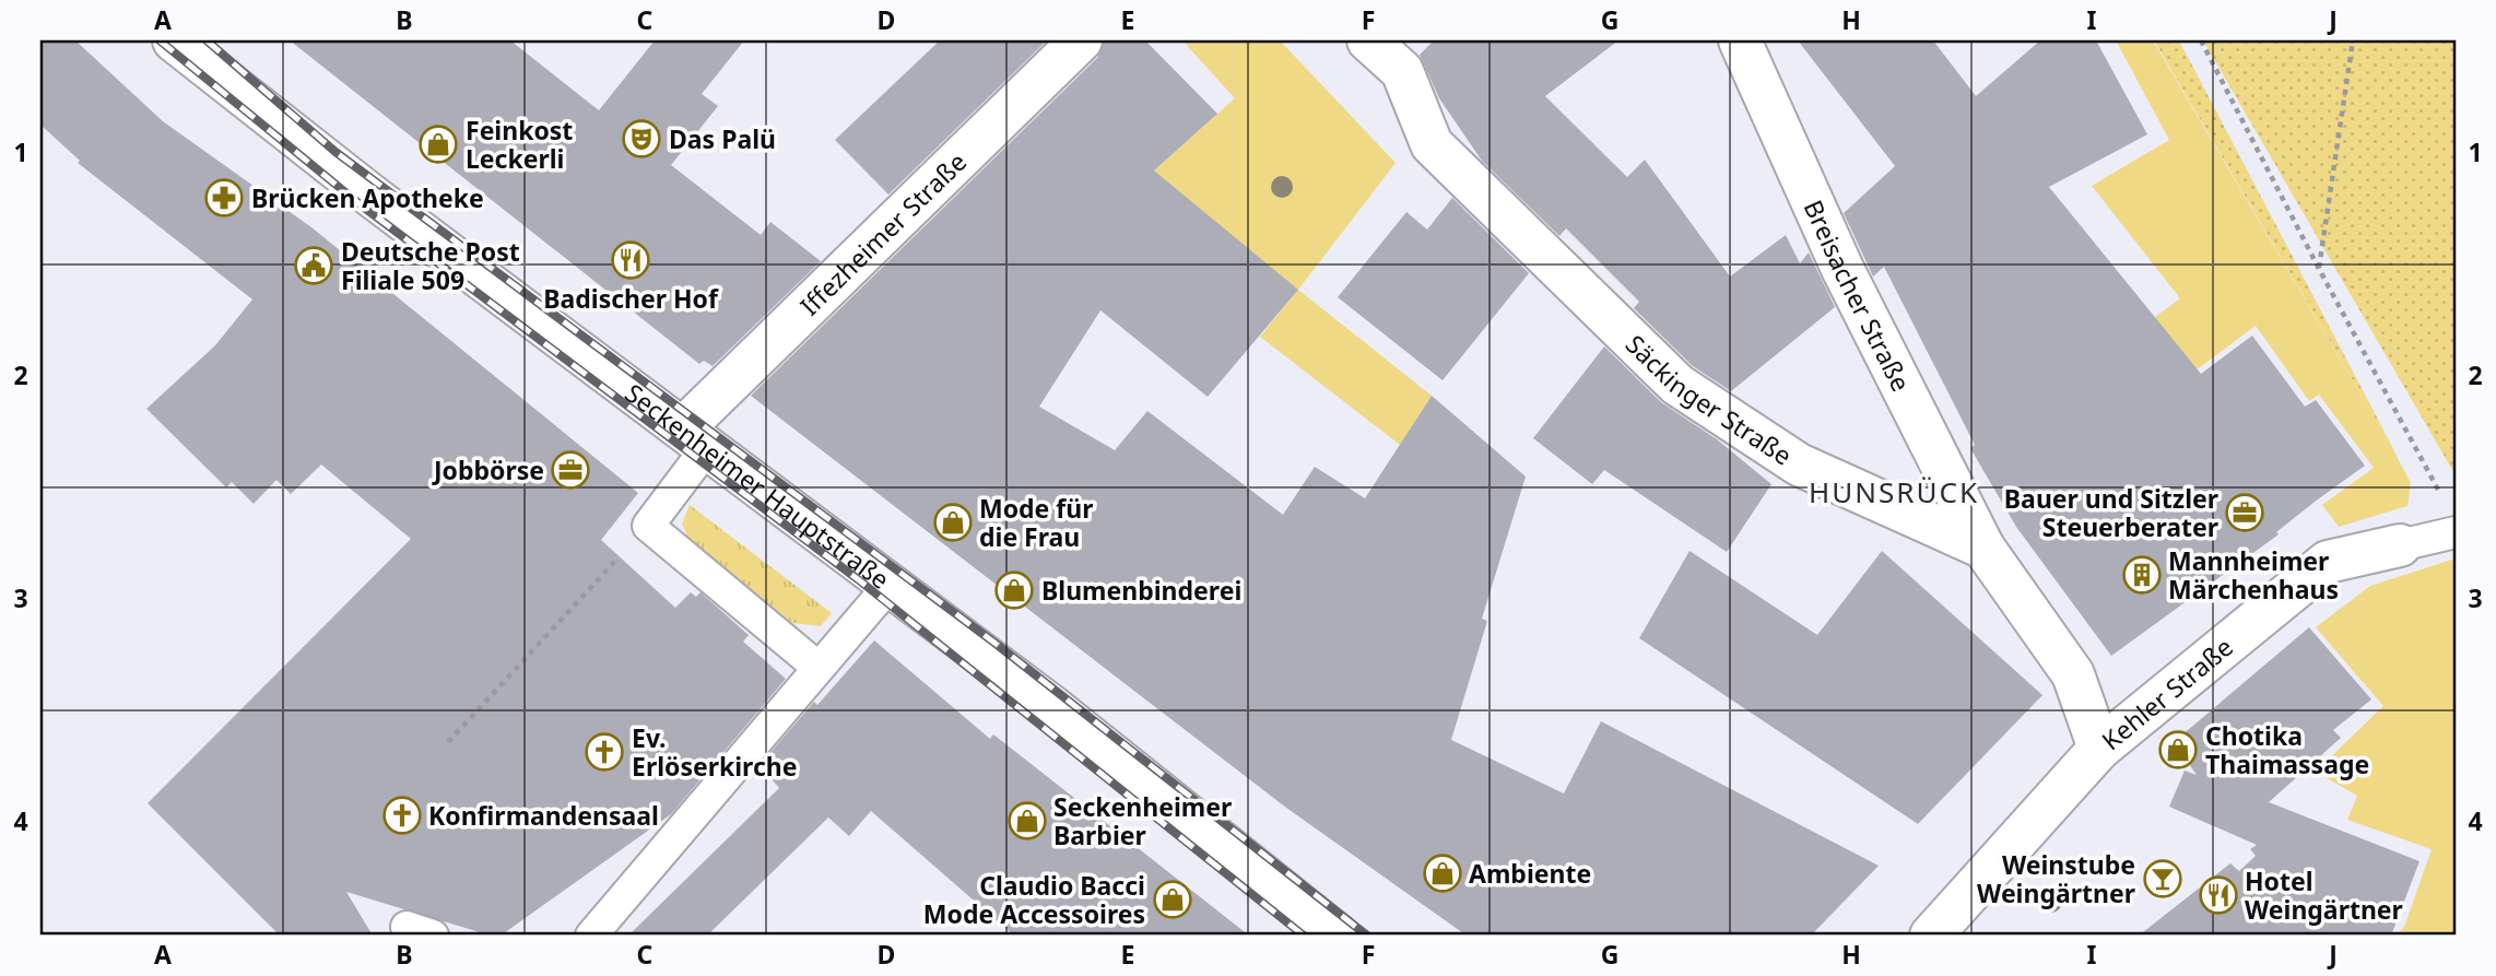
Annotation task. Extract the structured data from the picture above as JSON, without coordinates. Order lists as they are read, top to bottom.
{
  "streets": {
    "street": [
      "Iffezheimer Straße",
      "Breisacher Straße",
      "Säckinger Straße",
      "Seckenheimer Hauptstraße",
      "Kehler Straße"
    ]
  },
  "crossings": [
    ["Iffezheimer Straße", "Seckenheimer Hauptstraße"],
    ["Breisacher Straße", "Säckinger Straße"]
  ],
  "districts": ["HUNSRÜCK"],
  "places": {
    "theatre": ["Das Palü"],
    "shop": [
      "Feinkost Leckerli",
      "Mode für die Frau",
      "Blumenbinderei",
      "Chotika Thaimassage",
      "Seckenheimer Barbier",
      "Ambiente",
      "Claudio Bacci Mode Accessoires"
    ],
    "pharmacy": ["Brücken Apotheke"],
    "restaurant": ["Badischer Hof", "Hotel Weingärtner"],
    "public building": ["Deutsche Post Filiale 509"],
    "office": ["Jobbörse", "Bauer und Sitzler Steuerberater"],
    "building": ["Mannheimer Märchenhaus"],
    "church": ["Ev. Erlöserkirche", "Konfirmandensaal"],
    "bar": ["Weinstube Weingärtner"]
  },
  "grid": {
    "columns": [
      "A",
      "B",
      "C",
      "D",
      "E",
      "F",
      "G",
      "H",
      "I",
      "J"
    ],
    "rows": [
      "1",
      "2",
      "3",
      "4"
    ]
  }
}
